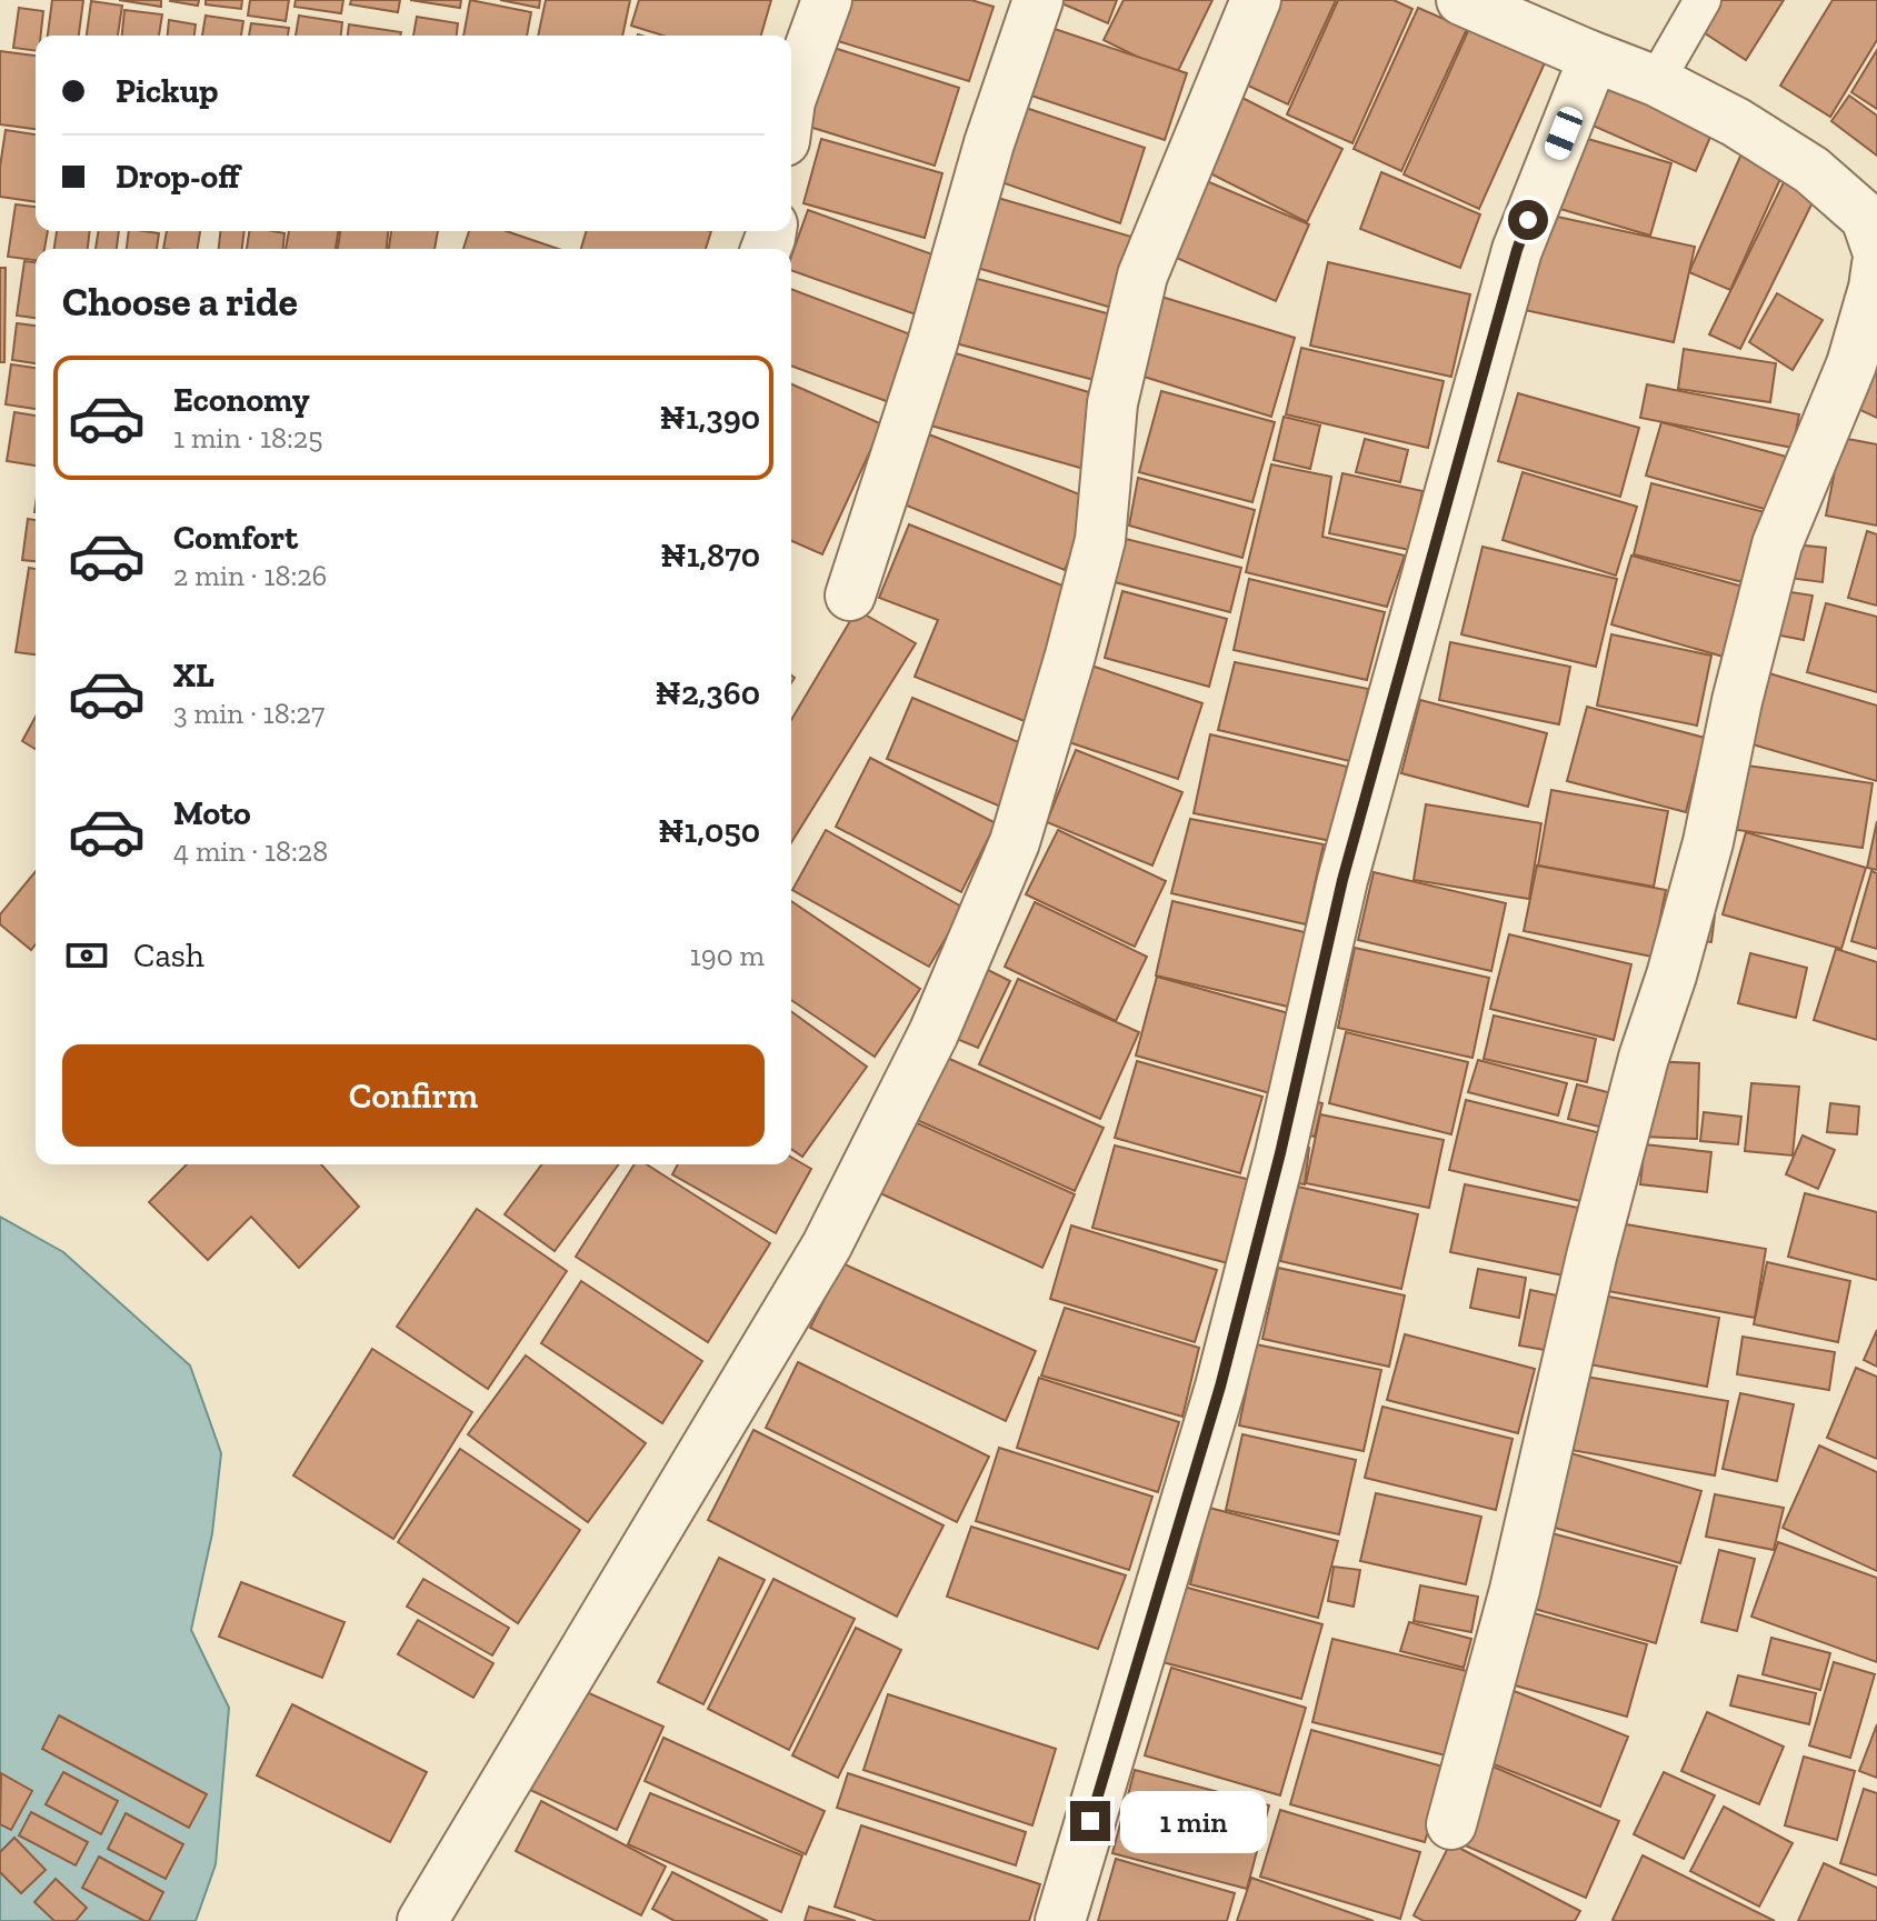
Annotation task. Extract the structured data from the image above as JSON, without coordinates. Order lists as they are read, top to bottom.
{
  "page": {
    "banner": ["Pickup", "Drop-off"],
    "heading": "Choose a ride",
    "list": [
      {
        "name": "Economy",
        "note": "1 min · 18:25",
        "value": "₦1,390"
      },
      {
        "name": "Comfort",
        "note": "2 min · 18:26",
        "value": "₦1,870"
      },
      {
        "name": "XL",
        "note": "3 min · 18:27",
        "value": "₦2,360"
      },
      {
        "name": "Moto",
        "note": "4 min · 18:28",
        "value": "₦1,050"
      }
    ],
    "pay": ["Cash", "190 m"],
    "buttons": "Confirm",
    "bubble": "1 min"
  }
}
